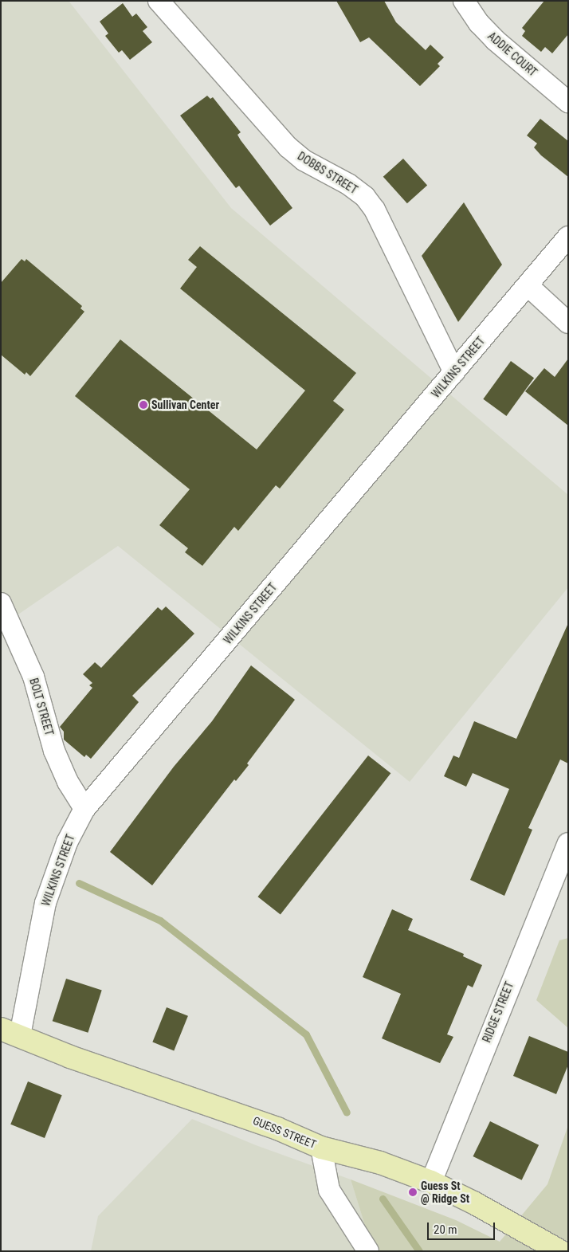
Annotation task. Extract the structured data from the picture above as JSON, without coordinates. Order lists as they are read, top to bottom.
{
  "streets": {
    "street": [
      "ADDIE COURT",
      "DOBBS STREET",
      "WILKINS STREET",
      "BOLT STREET",
      "RIDGE STREET",
      "GUESS STREET"
    ]
  },
  "crossings": [
    ["DOBBS STREET", "WILKINS STREET"],
    ["WILKINS STREET", "BOLT STREET"],
    ["WILKINS STREET", "GUESS STREET"],
    ["RIDGE STREET", "GUESS STREET"]
  ],
  "places": ["Sullivan Center", "Guess St @ Ridge St"],
  "scale_bar": "20 m"
}
